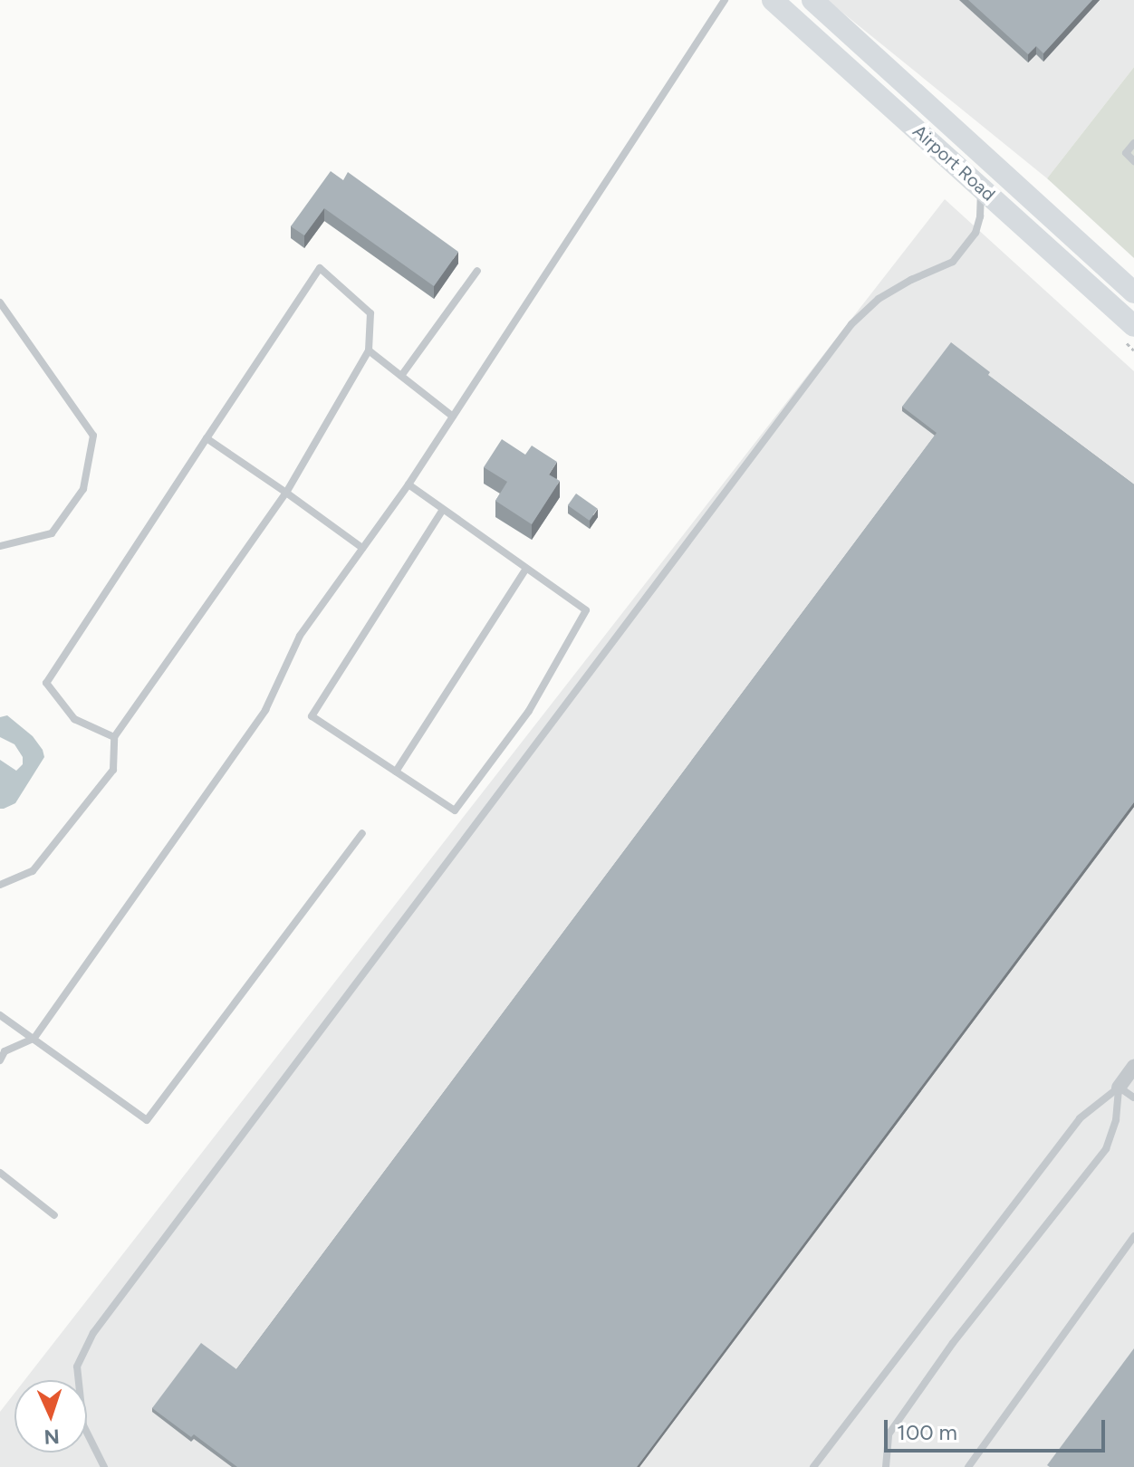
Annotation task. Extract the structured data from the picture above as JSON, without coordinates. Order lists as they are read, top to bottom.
{
  "streets": {
    "main road": ["Airport Road"]
  },
  "scale_bar": "100 m",
  "north": "bottom"
}
